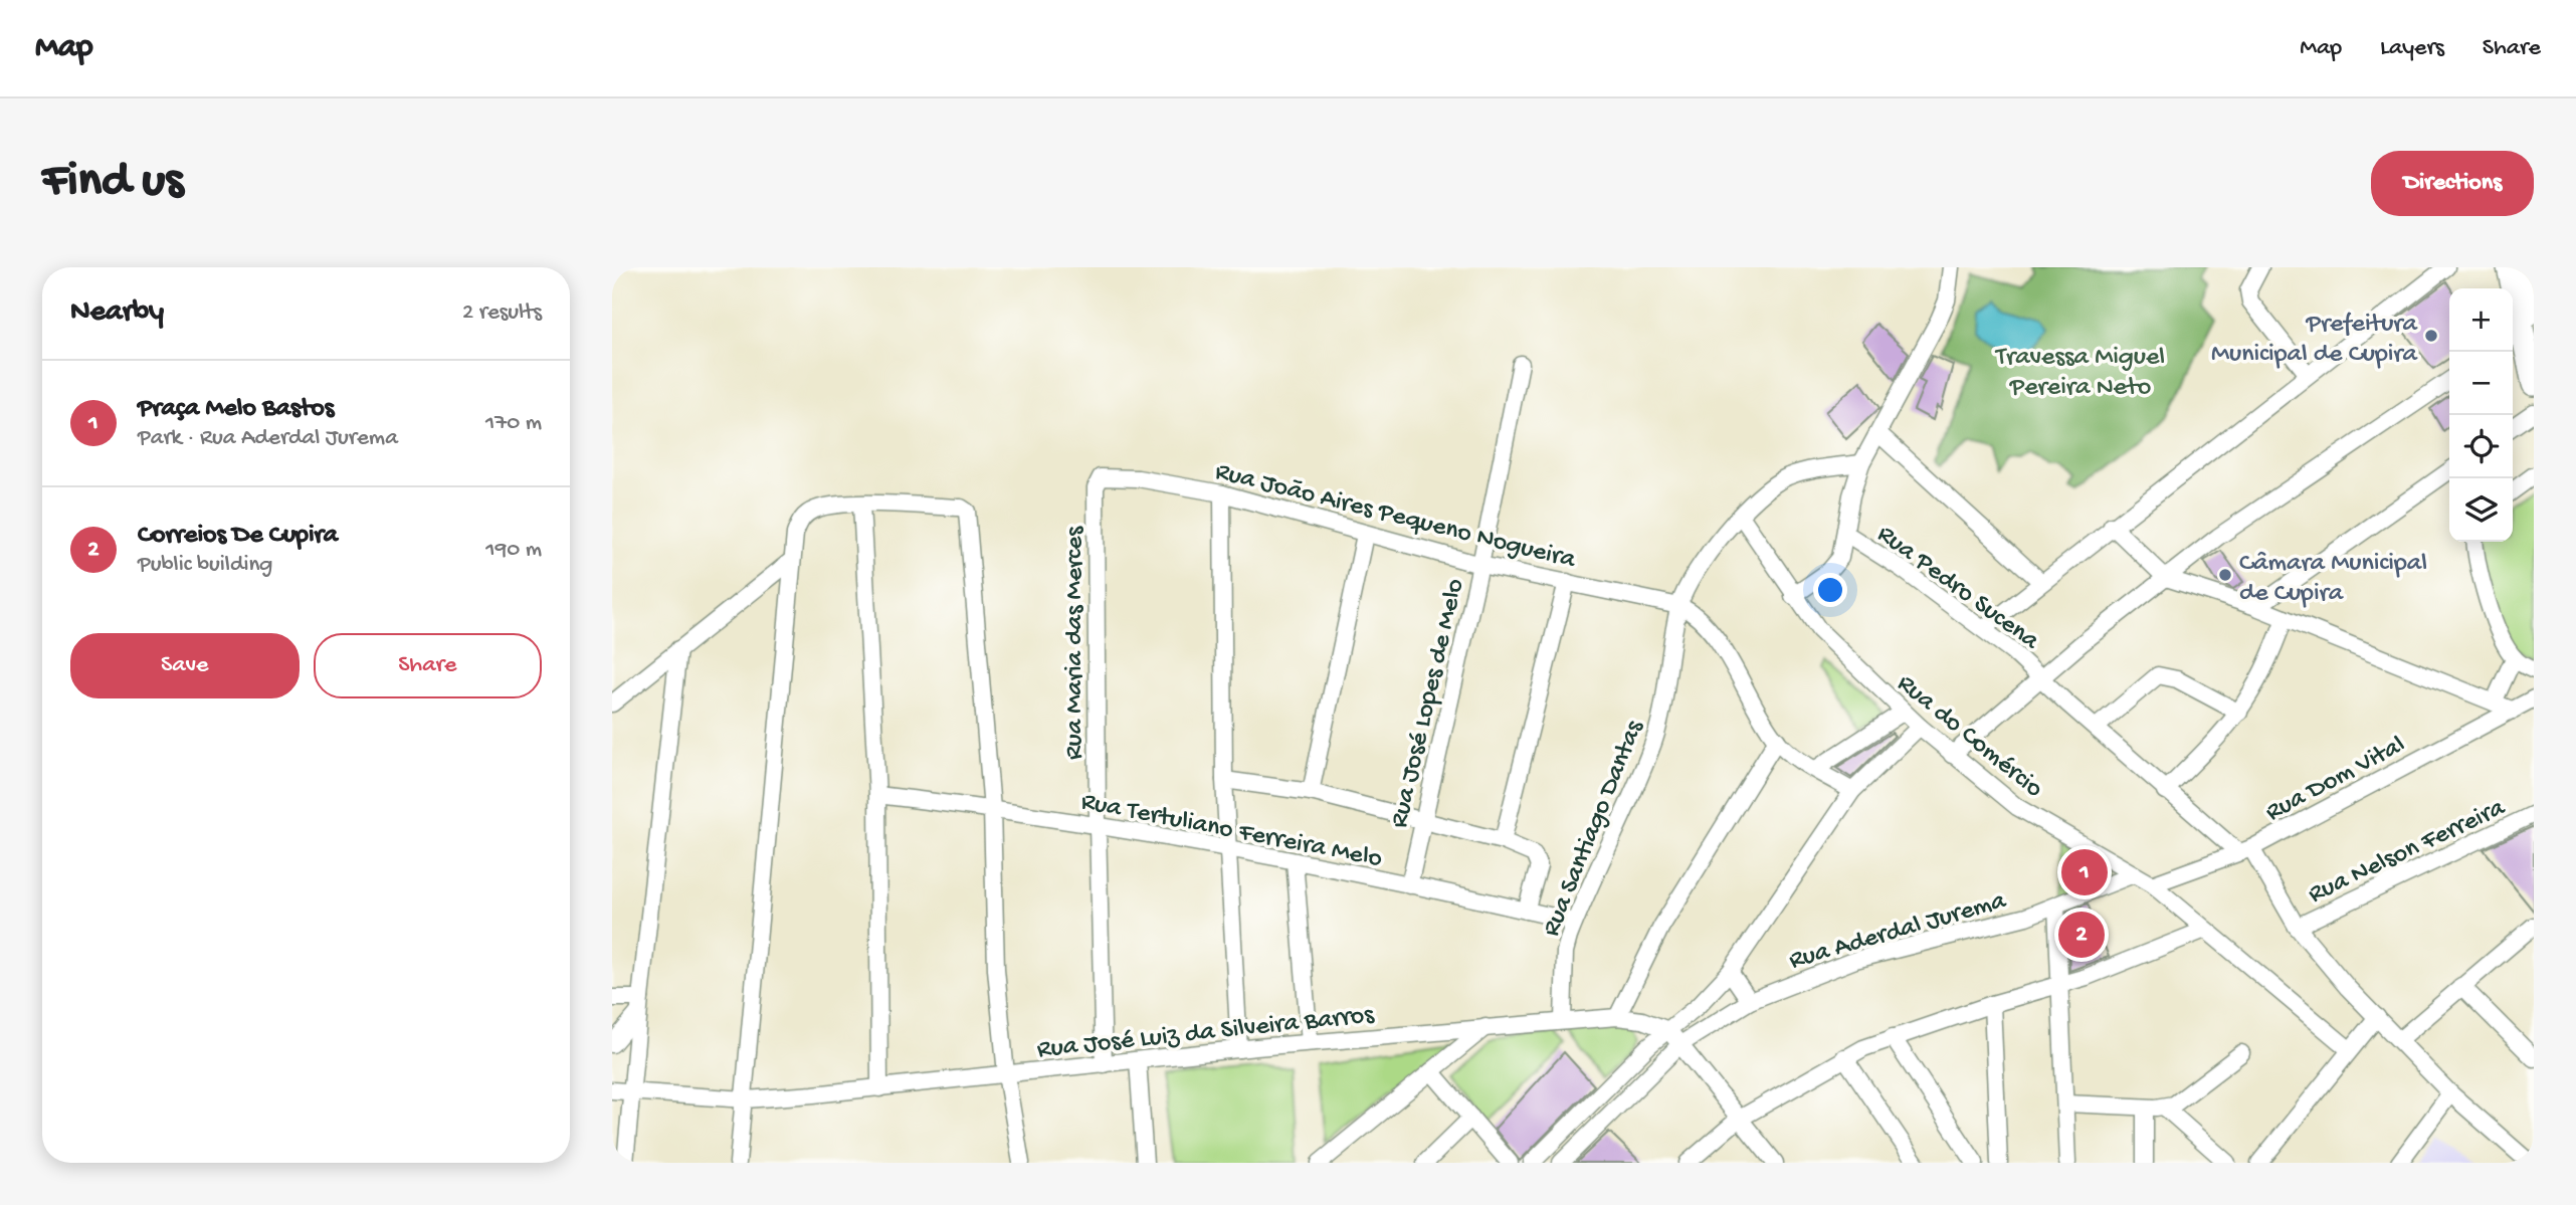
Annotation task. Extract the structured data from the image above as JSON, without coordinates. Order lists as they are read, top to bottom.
{
  "streets": {
    "street": [
      "Rua João Aires Pequeno Nogueira",
      "Rua Pedro Sucena",
      "Rua Maria das Merces",
      "Rua José Lopes de Melo",
      "Rua do Comércio",
      "Rua Dom Vital",
      "Rua Tertuliano Ferreira Melo",
      "Rua Santiago Dantas",
      "Rua Nelson Ferreira",
      "Rua Aderdal Jurema",
      "Rua José Luiz da Silveira Barros"
    ]
  },
  "crossings": [
    ["Rua João Aires Pequeno Nogueira", "Rua Maria das Merces"],
    ["Rua João Aires Pequeno Nogueira", "Rua José Lopes de Melo"],
    ["Rua João Aires Pequeno Nogueira", "Rua Santiago Dantas"],
    ["Rua Pedro Sucena", "Rua Dom Vital"],
    ["Rua Pedro Sucena", "Rua Nelson Ferreira"],
    ["Rua Maria das Merces", "Rua Tertuliano Ferreira Melo"],
    ["Rua Maria das Merces", "Rua José Luiz da Silveira Barros"],
    ["Rua José Lopes de Melo", "Rua Tertuliano Ferreira Melo"],
    ["Rua do Comércio", "Rua Dom Vital"],
    ["Rua do Comércio", "Rua Santiago Dantas"],
    ["Rua do Comércio", "Rua Aderdal Jurema"],
    ["Rua Tertuliano Ferreira Melo", "Rua Santiago Dantas"],
    ["Rua Santiago Dantas", "Rua José Luiz da Silveira Barros"]
  ],
  "parks": ["Travessa Miguel Pereira Neto"],
  "places": ["Prefeitura Municipal de Cupira", "Câmara Municipal de Cupira"],
  "page": {
    "header": "Map",
    "nav": ["Map", "Layers", "Share"],
    "buttons": [
      "Directions",
      ["Save", "Share"]
    ],
    "title": "Find us",
    "heading": ["Nearby", "2 results"],
    "map_buttons": ["+", "−"],
    "list": [
      {
        "mark": "1",
        "name": "Praça Melo Bastos",
        "note": "Park · Rua Aderdal Jurema",
        "value": "170 m"
      },
      {
        "mark": "2",
        "name": "Correios De Cupira",
        "note": "Public building",
        "value": "190 m"
      }
    ],
    "pins": ["1", "2"]
  }
}
